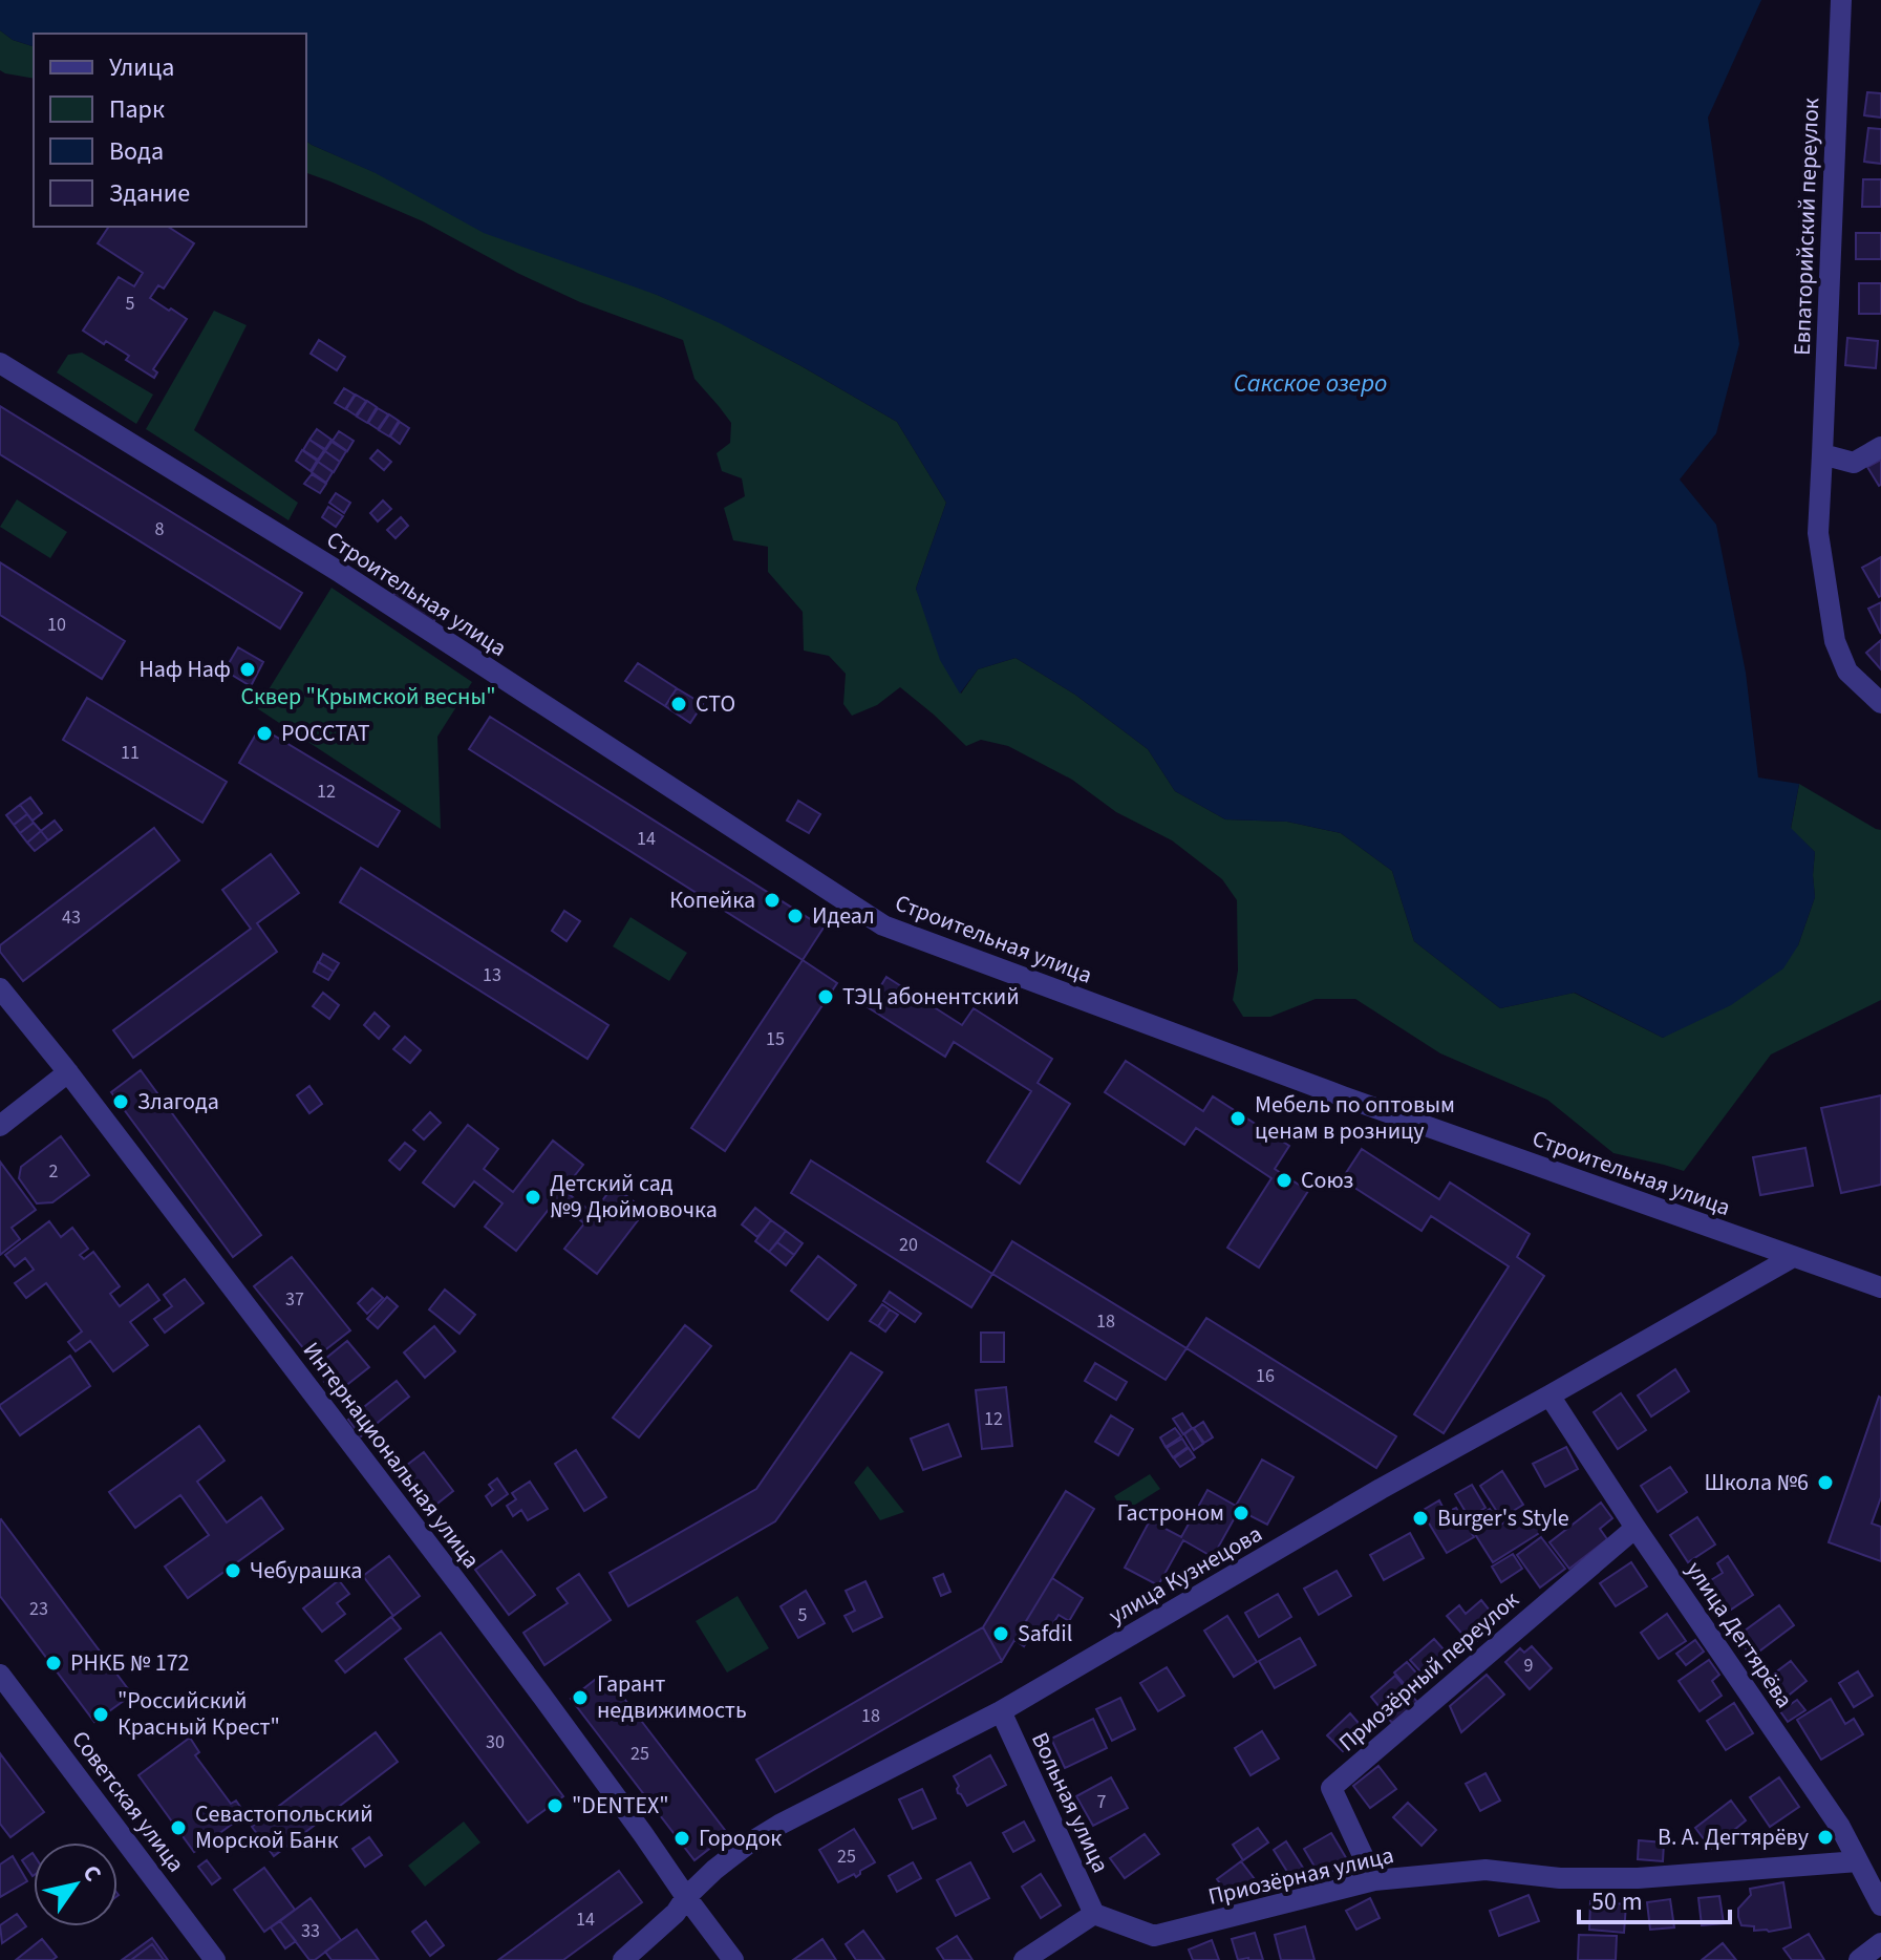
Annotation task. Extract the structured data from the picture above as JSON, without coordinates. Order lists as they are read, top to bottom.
{
  "streets": {
    "street": [
      "Евпаторийский переулок",
      "Строительная улица",
      "Интернациональная улица",
      "улица Кузнецова",
      "улица Дегтярёва",
      "Приозёрный переулок",
      "Советская улица",
      "Вольная улица",
      "Приозёрная улица"
    ]
  },
  "crossings": [
    ["Строительная улица", "улица Кузнецова"],
    ["Интернациональная улица", "улица Кузнецова"],
    ["улица Кузнецова", "улица Дегтярёва"],
    ["улица Кузнецова", "Вольная улица"],
    ["улица Дегтярёва", "Приозёрный переулок"],
    ["улица Дегтярёва", "Приозёрная улица"],
    ["Приозёрный переулок", "Приозёрная улица"],
    ["Вольная улица", "Приозёрная улица"]
  ],
  "water": ["Сакское озеро"],
  "parks": ["Сквер \"Крымской весны\""],
  "places": [
    "Наф Наф",
    "СТО",
    "РОССТАТ",
    "Копейка",
    "Идеал",
    "ТЭЦ абонентский",
    "Злагода",
    "Мебель по оптовым ценам в розницу",
    "Союз",
    "Детский сад №9 Дюймовочка",
    "Школа №6",
    "Гастроном",
    "Burger's Style",
    "Чебурашка",
    "Safdil",
    "РНКБ № 172",
    "Гарант недвижимость",
    "\"Российский Красный Крест\"",
    "\"DENTEX\"",
    "Севастопольский Морской Банк",
    "В. А. Дегтярёву",
    "Городок"
  ],
  "house_numbers": [
    "5",
    "8",
    "10",
    "11",
    "12",
    "14",
    "43",
    "13",
    "15",
    "2",
    "20",
    "37",
    "18",
    "16",
    "12",
    "23",
    "5",
    "9",
    "18",
    "30",
    "25",
    "7",
    "25",
    "14",
    "33"
  ],
  "legend": [
    "Улица",
    "Парк",
    "Вода",
    "Здание"
  ],
  "scale_bar": "50 m",
  "north": "top right"
}
